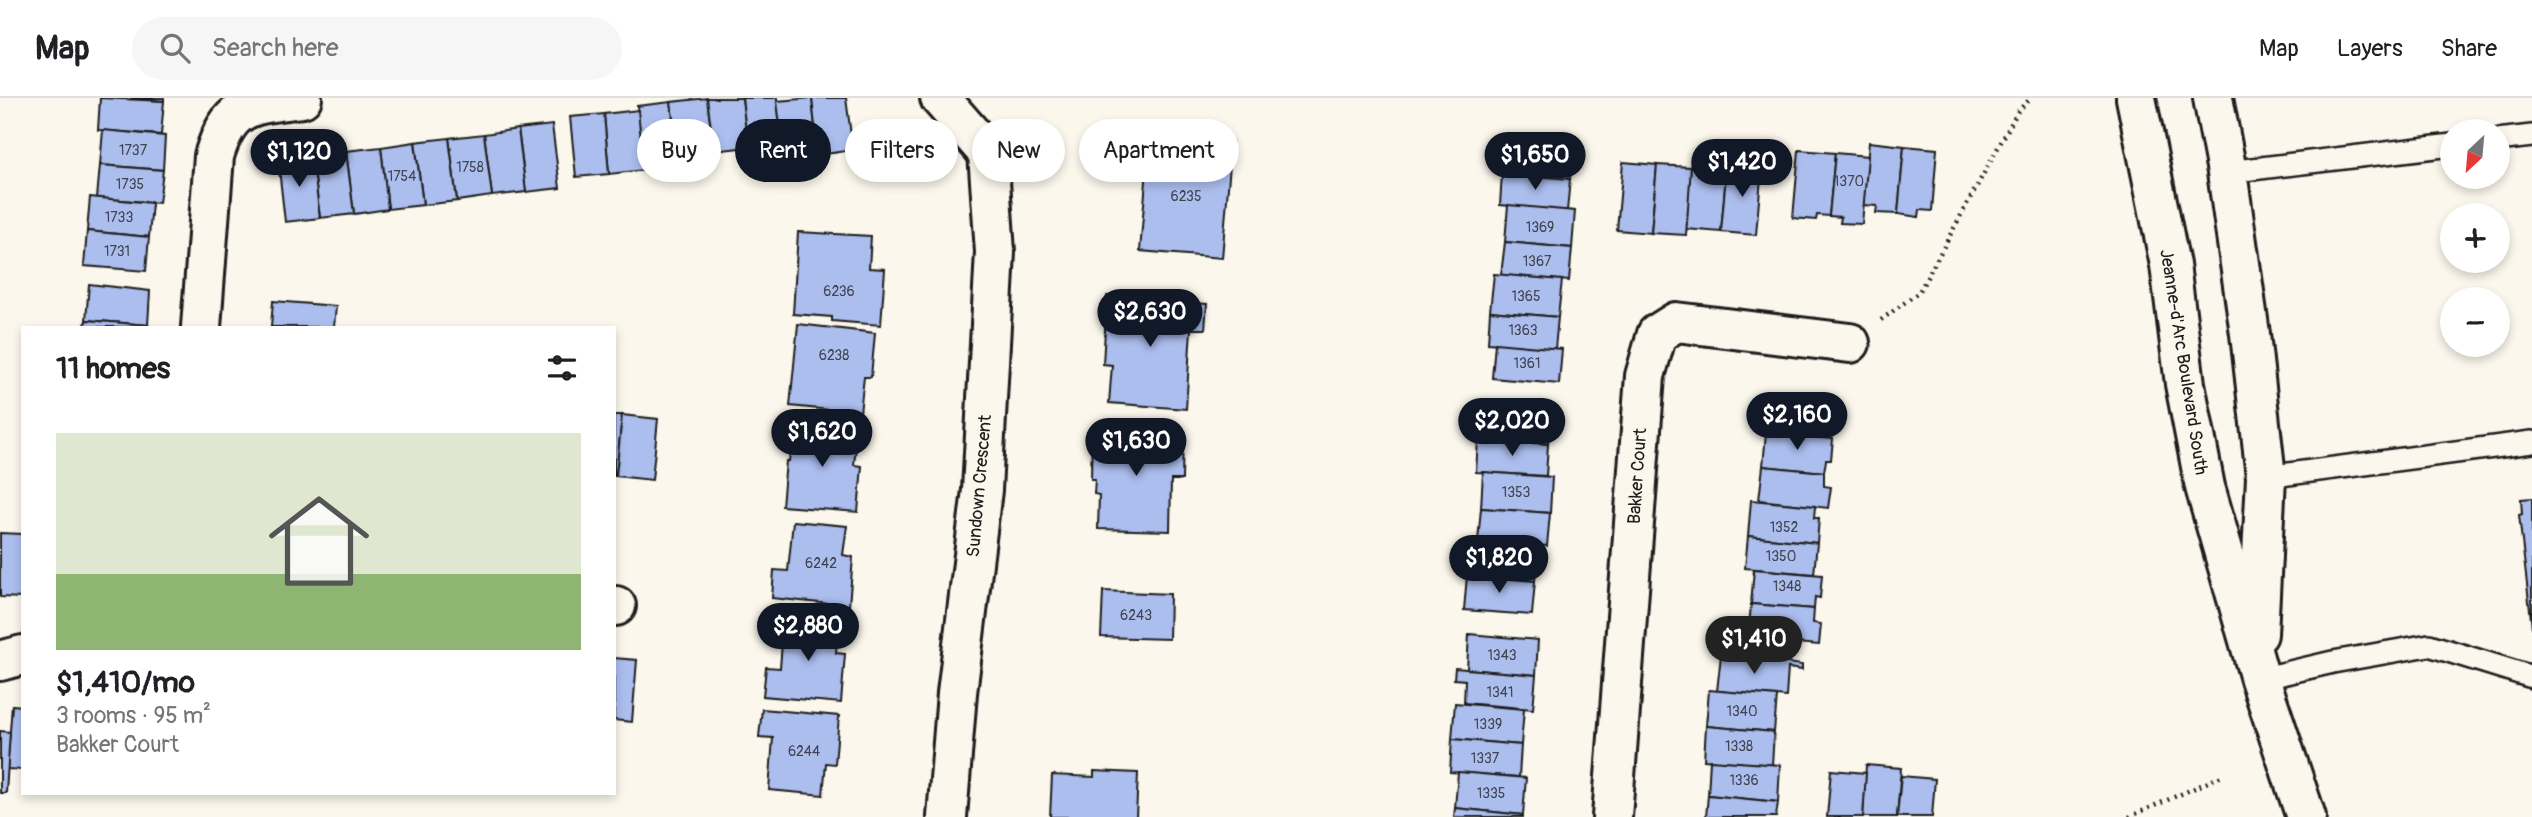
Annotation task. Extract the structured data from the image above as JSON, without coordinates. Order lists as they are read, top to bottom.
{
  "streets": {
    "street": ["Jeanne-d'Arc Boulevard South", "Bakker Court", "Sundown Crescent"]
  },
  "house_numbers": [
    "1737",
    "1758",
    "1754",
    "1370",
    "1735",
    "6235",
    "1733",
    "1369",
    "1731",
    "1367",
    "6236",
    "1365",
    "1363",
    "6238",
    "1361",
    "1353",
    "1352",
    "1350",
    "6242",
    "1348",
    "6243",
    "1343",
    "1341",
    "1340",
    "1339",
    "1338",
    "6244",
    "1337",
    "1336",
    "1335"
  ],
  "north": "bottom left",
  "page": {
    "header": "Map",
    "search": "Search here",
    "nav": ["Map", "Layers", "Share"],
    "map_buttons": ["+", "−"],
    "chip": [
      "Buy",
      "Rent",
      "Filters",
      "New",
      "Apartment"
    ],
    "price": [
      "$1,120",
      "$1,650",
      "$1,420",
      "$2,630",
      "$2,160",
      "$2,020",
      "$1,620",
      "$1,630",
      "$1,820",
      "$2,880",
      "$1,410"
    ],
    "heading": "11 homes",
    "list": [
      {
        "name": "$1,410/mo",
        "note": "3 rooms · 95 m² · Bakker Court"
      }
    ]
  }
}
